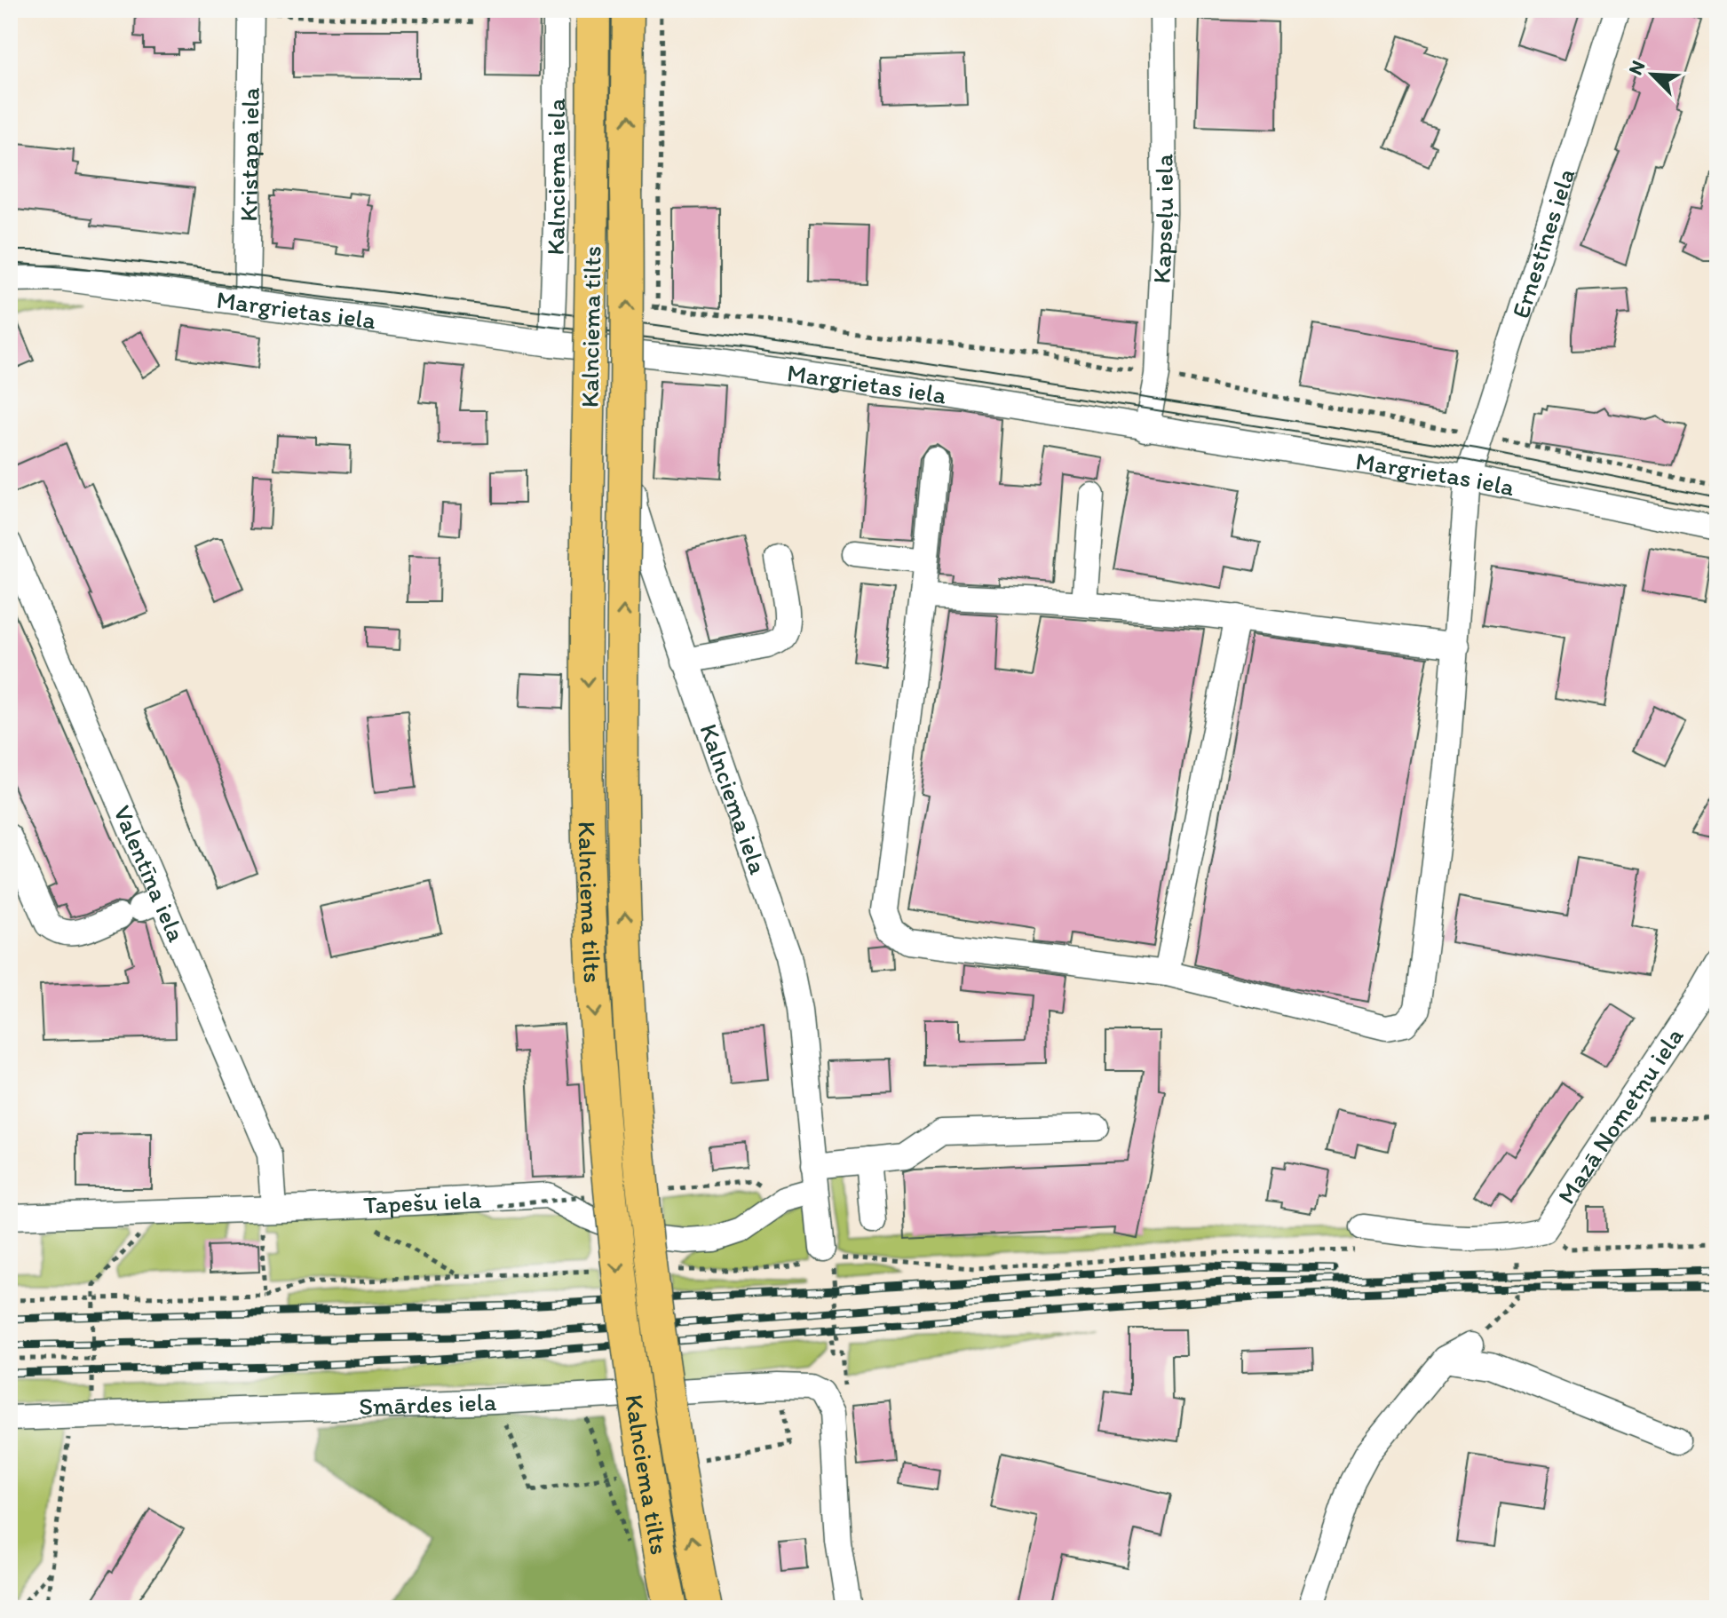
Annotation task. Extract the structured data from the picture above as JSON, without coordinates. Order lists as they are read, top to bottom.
{
  "streets": {
    "main road": ["Kalnciema iela", "Kalnciema tilts"],
    "street": [
      "Kristapa iela",
      "Kapseļu iela",
      "Ernestīnes iela",
      "Margrietas iela",
      "Valentīna iela",
      "Mazā Nometņu iela",
      "Tapešu iela",
      "Smārdes iela"
    ]
  },
  "crossings": [
    ["Kristapa iela", "Margrietas iela"],
    ["Kalnciema iela", "Margrietas iela"],
    ["Kalnciema iela", "Kalnciema tilts"],
    ["Kalnciema iela", "Tapešu iela"],
    ["Kapseļu iela", "Margrietas iela"],
    ["Ernestīnes iela", "Margrietas iela"],
    ["Valentīna iela", "Tapešu iela"]
  ],
  "north": "top left"
}
